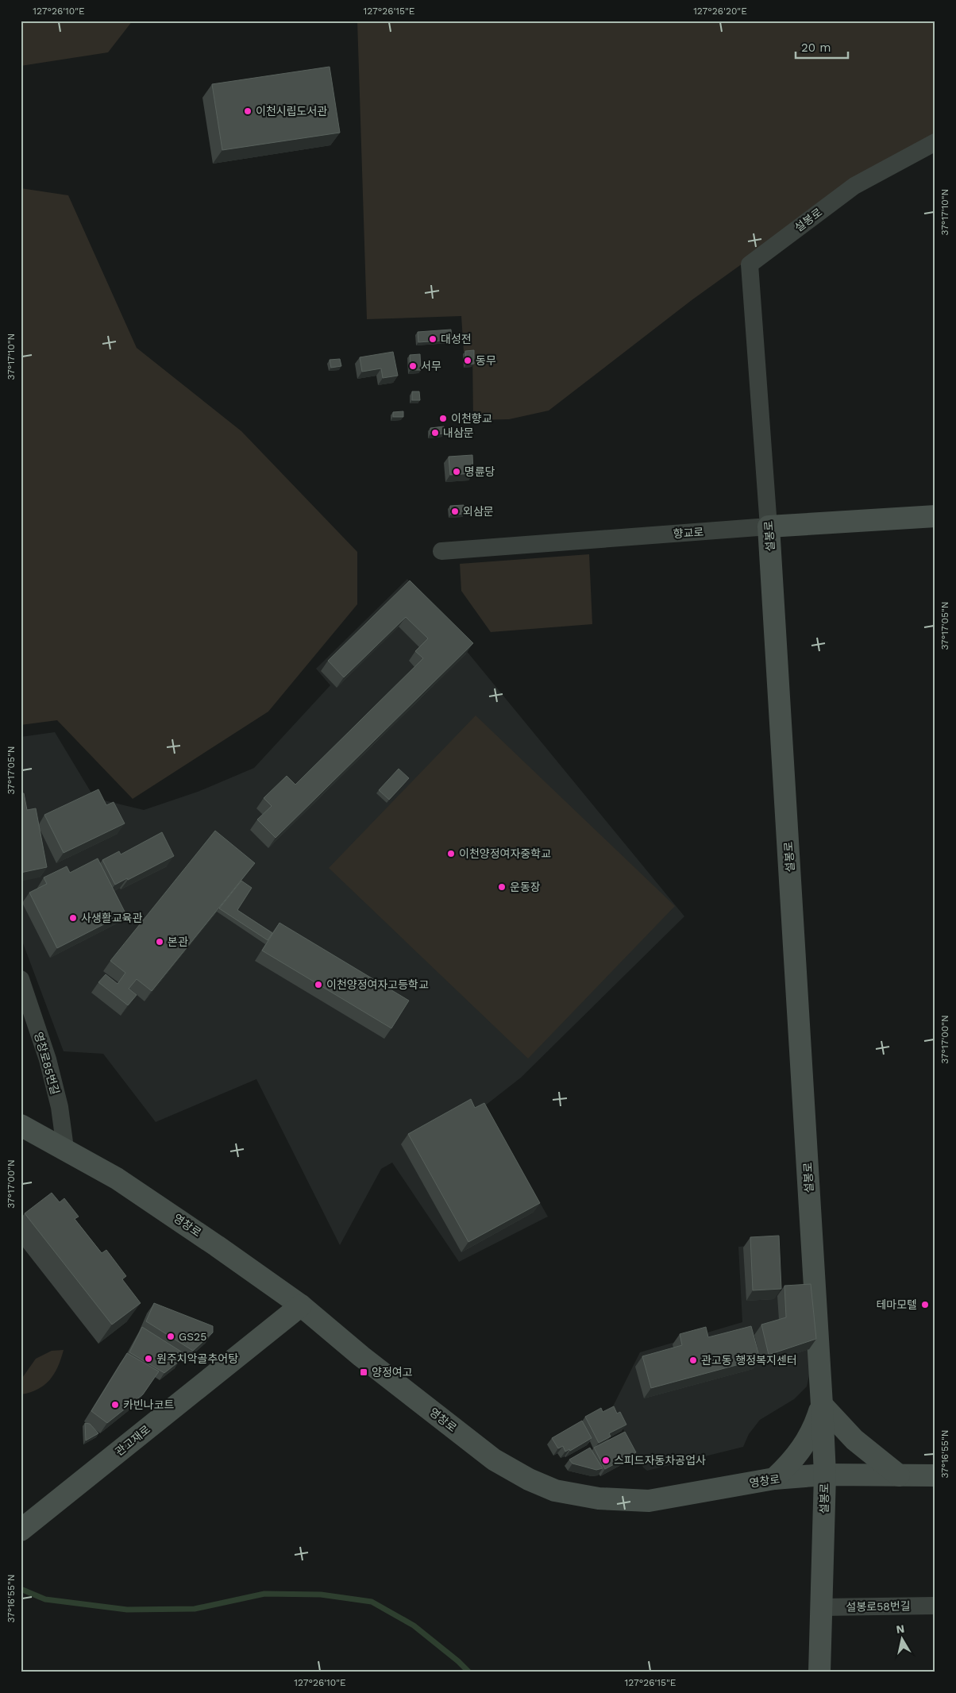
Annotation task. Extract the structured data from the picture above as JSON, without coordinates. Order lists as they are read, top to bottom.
{
  "streets": {
    "street": [
      "설봉로",
      "향교로",
      "영창로85번길",
      "영창로",
      "관고재로",
      "설봉로58번길"
    ]
  },
  "crossings": [
    ["설봉로", "향교로"],
    ["설봉로", "영창로"],
    ["설봉로", "설봉로58번길"],
    ["영창로85번길", "영창로"],
    ["영창로", "관고재로"]
  ],
  "places": {
    "other": [
      "이천시립도서관",
      "대성전",
      "동무",
      "서무",
      "이천향교",
      "내삼문",
      "명륜당",
      "외삼문",
      "이천양정여자중학교",
      "운동장",
      "사생활교육관",
      "본관",
      "이천양정여자고등학교",
      "테마모텔",
      "GS25",
      "원주치악골추어탕",
      "관고동 행정복지센터",
      "카빈나코트",
      "스피드자동차공업사"
    ],
    "transit": ["양정여고"]
  },
  "scale_bar": "20 m",
  "north": "top",
  "coordinates": [
    "127°26'10\"E",
    "127°26'15\"E",
    "127°26'20\"E",
    "37°17'10\"N",
    "37°17'05\"N",
    "37°17'00\"N",
    "37°16'55\"N"
  ]
}
